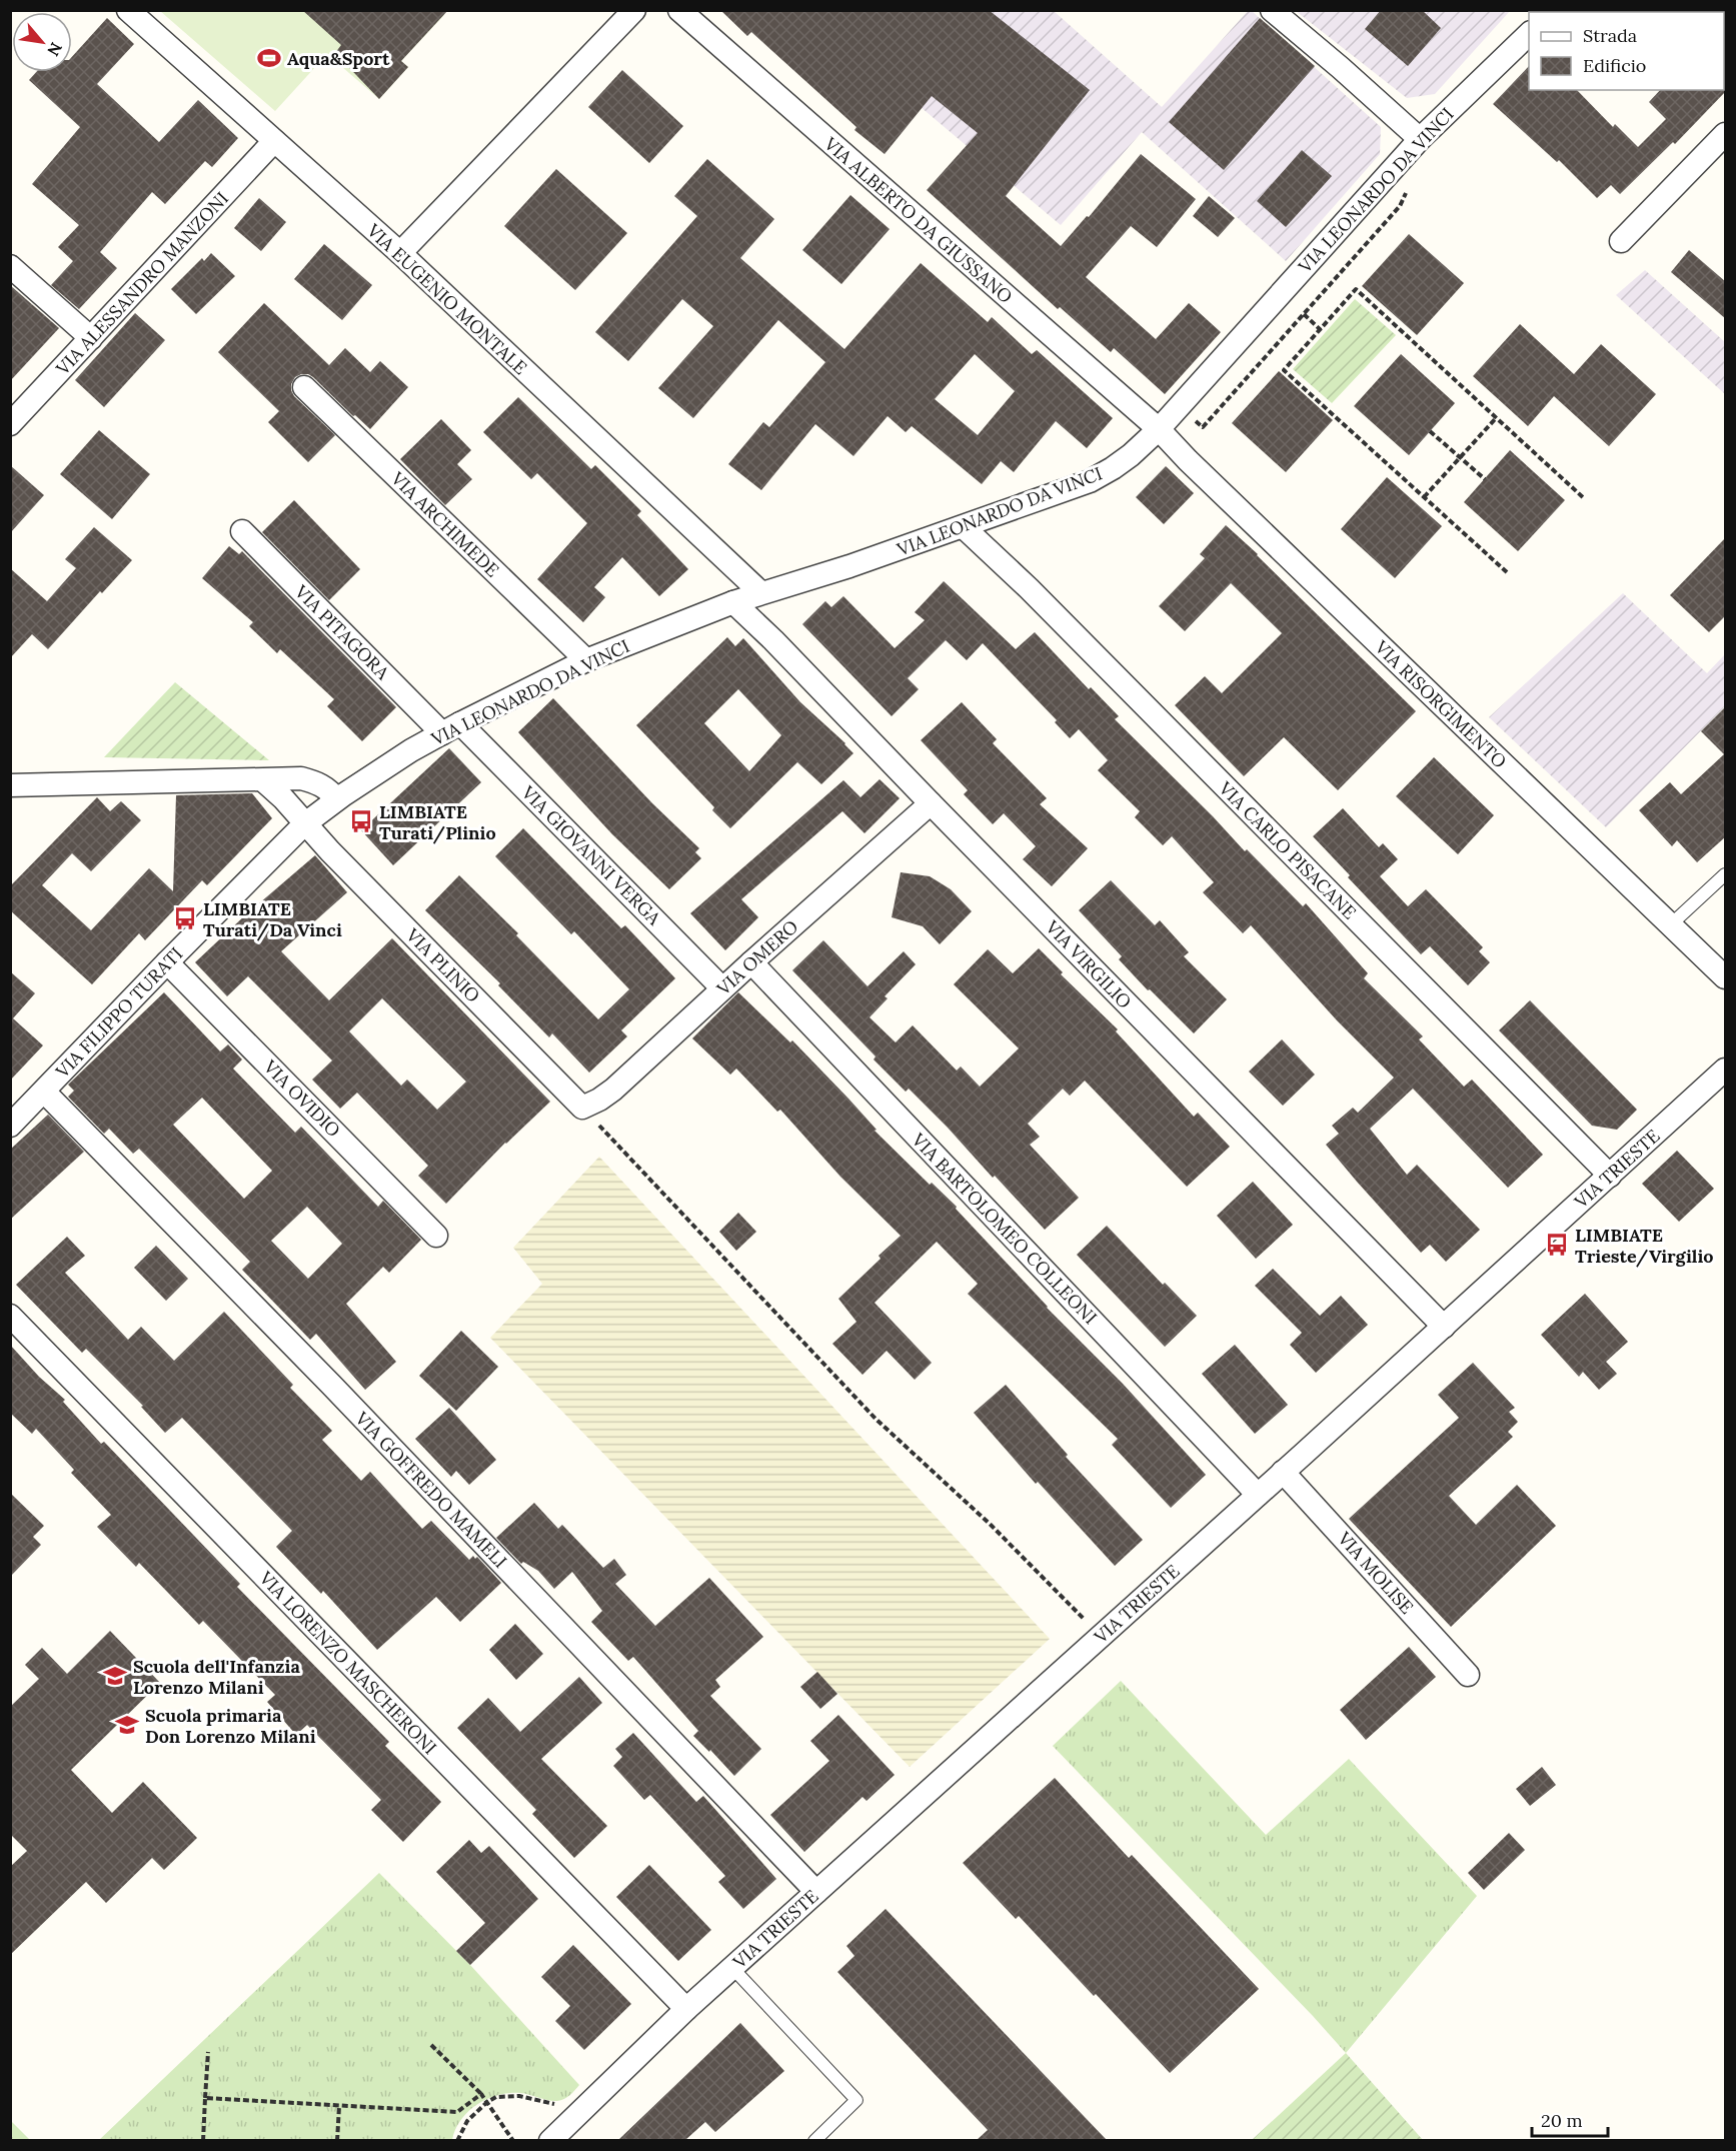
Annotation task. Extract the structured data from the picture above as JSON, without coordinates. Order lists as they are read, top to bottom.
{
  "streets": {
    "street": [
      "VIA LEONARDO DA VINCI",
      "VIA ALBERTO DA GIUSSANO",
      "VIA ALESSANDRO MANZONI",
      "VIA EUGENIO MONTALE",
      "VIA ARCHIMEDE",
      "VIA PITAGORA",
      "VIA RISORGIMENTO",
      "VIA CARLO PISACANE",
      "VIA GIOVANNI VERGA",
      "VIA OMERO",
      "VIA VIRGILIO",
      "VIA PLINIO",
      "VIA FILIPPO TURATI",
      "VIA OVIDIO",
      "VIA TRIESTE",
      "VIA BARTOLOMEO COLLEONI",
      "VIA GOFFREDO MAMELI",
      "VIA MOLISE",
      "VIA LORENZO MASCHERONI"
    ]
  },
  "crossings": [
    ["VIA LEONARDO DA VINCI", "VIA ALBERTO DA GIUSSANO"],
    ["VIA LEONARDO DA VINCI", "VIA EUGENIO MONTALE"],
    ["VIA LEONARDO DA VINCI", "VIA ARCHIMEDE"],
    ["VIA LEONARDO DA VINCI", "VIA PITAGORA"],
    ["VIA LEONARDO DA VINCI", "VIA RISORGIMENTO"],
    ["VIA LEONARDO DA VINCI", "VIA CARLO PISACANE"],
    ["VIA LEONARDO DA VINCI", "VIA GIOVANNI VERGA"],
    ["VIA LEONARDO DA VINCI", "VIA VIRGILIO"],
    ["VIA LEONARDO DA VINCI", "VIA PLINIO"],
    ["VIA LEONARDO DA VINCI", "VIA FILIPPO TURATI"],
    ["VIA ALBERTO DA GIUSSANO", "VIA RISORGIMENTO"],
    ["VIA ALESSANDRO MANZONI", "VIA EUGENIO MONTALE"],
    ["VIA PITAGORA", "VIA GIOVANNI VERGA"],
    ["VIA CARLO PISACANE", "VIA TRIESTE"],
    ["VIA GIOVANNI VERGA", "VIA OMERO"],
    ["VIA OMERO", "VIA VIRGILIO"],
    ["VIA OMERO", "VIA PLINIO"],
    ["VIA OMERO", "VIA BARTOLOMEO COLLEONI"],
    ["VIA VIRGILIO", "VIA TRIESTE"],
    ["VIA PLINIO", "VIA FILIPPO TURATI"],
    ["VIA FILIPPO TURATI", "VIA OVIDIO"],
    ["VIA FILIPPO TURATI", "VIA GOFFREDO MAMELI"],
    ["VIA TRIESTE", "VIA BARTOLOMEO COLLEONI"],
    ["VIA TRIESTE", "VIA GOFFREDO MAMELI"],
    ["VIA TRIESTE", "VIA MOLISE"],
    ["VIA TRIESTE", "VIA LORENZO MASCHERONI"]
  ],
  "places": {
    "sports": ["Aqua&Sport"],
    "bus stop": ["LIMBIATE Turati/Plinio", "LIMBIATE Turati/Da Vinci", "LIMBIATE Trieste/Virgilio"],
    "school or university": ["Scuola dell'Infanzia Lorenzo Milani", "Scuola primaria Don Lorenzo Milani"]
  },
  "legend": ["Strada", "Edificio"],
  "scale_bar": "20 m",
  "north": "bottom right"
}
